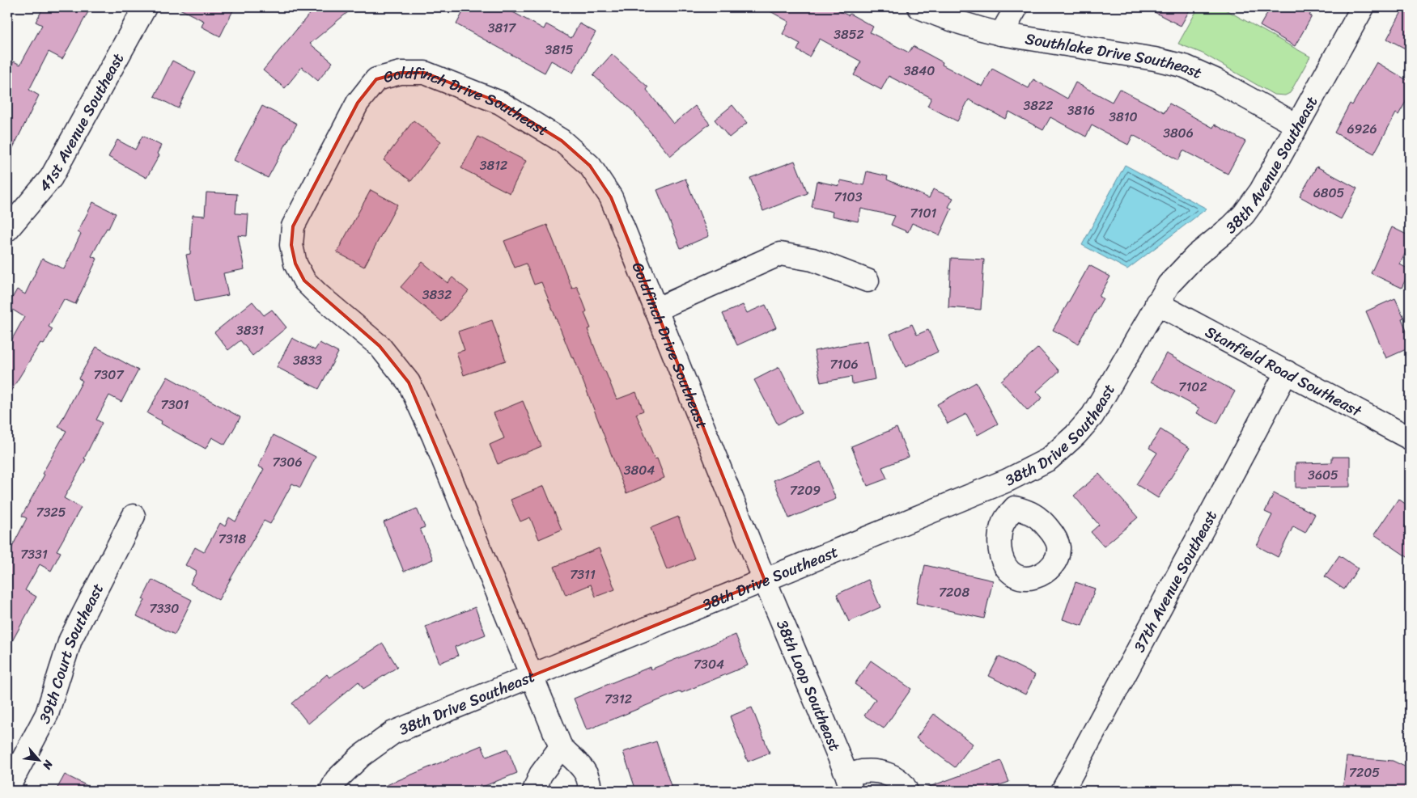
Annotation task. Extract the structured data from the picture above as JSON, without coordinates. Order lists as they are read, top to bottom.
{
  "streets": {
    "street": [
      "Southlake Drive Southeast",
      "Goldfinch Drive Southeast",
      "41st Avenue Southeast",
      "38th Avenue Southeast",
      "Stanfield Road Southeast",
      "38th Drive Southeast",
      "37th Avenue Southeast",
      "39th Court Southeast",
      "38th Loop Southeast"
    ]
  },
  "crossings": [
    ["Southlake Drive Southeast", "38th Avenue Southeast"],
    ["Goldfinch Drive Southeast", "38th Drive Southeast"],
    ["Goldfinch Drive Southeast", "38th Loop Southeast"],
    ["38th Avenue Southeast", "Stanfield Road Southeast"],
    ["38th Avenue Southeast", "38th Drive Southeast"],
    ["Stanfield Road Southeast", "38th Drive Southeast"],
    ["Stanfield Road Southeast", "37th Avenue Southeast"],
    ["38th Drive Southeast", "38th Loop Southeast"]
  ],
  "house_numbers": [
    "3817",
    "3852",
    "3815",
    "3840",
    "3822",
    "3816",
    "3810",
    "6926",
    "3806",
    "3812",
    "6805",
    "7103",
    "7101",
    "3832",
    "3831",
    "3833",
    "7106",
    "7307",
    "7102",
    "7301",
    "7306",
    "3804",
    "3605",
    "7209",
    "7325",
    "7318",
    "7331",
    "7311",
    "7208",
    "7330",
    "7304",
    "7312",
    "7205"
  ],
  "north": "bottom right"
}
